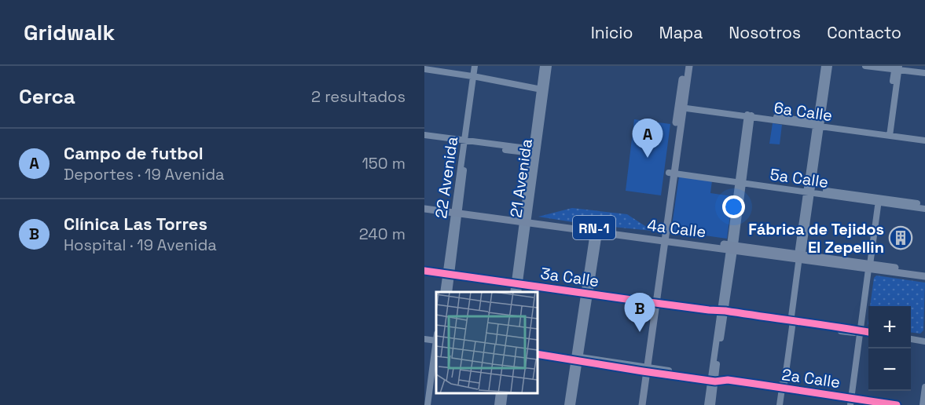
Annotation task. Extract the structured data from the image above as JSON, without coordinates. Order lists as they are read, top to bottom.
{
  "streets": {
    "main road": ["RN-1", "4a Calle"],
    "street": [
      "6a Calle",
      "22 Avenida",
      "21 Avenida",
      "5a Calle",
      "3a Calle",
      "2a Calle"
    ]
  },
  "crossings": [
    ["22 Avenida", "4a Calle"],
    ["22 Avenida", "3a Calle"],
    ["21 Avenida", "4a Calle"],
    ["21 Avenida", "3a Calle"]
  ],
  "places": {
    "building": ["Fábrica de Tejidos El Zepellin"]
  },
  "page": {
    "header": "Gridwalk",
    "nav": [
      "Inicio",
      "Mapa",
      "Nosotros",
      "Contacto"
    ],
    "heading": ["Cerca", "2 resultados"],
    "pins": ["A", "B"],
    "list": [
      {
        "mark": "A",
        "name": "Campo de futbol",
        "note": "Deportes · 19 Avenida",
        "value": "150 m"
      },
      {
        "mark": "B",
        "name": "Clínica Las Torres",
        "note": "Hospital · 19 Avenida",
        "value": "240 m"
      }
    ],
    "map_buttons": ["+", "−"]
  }
}
